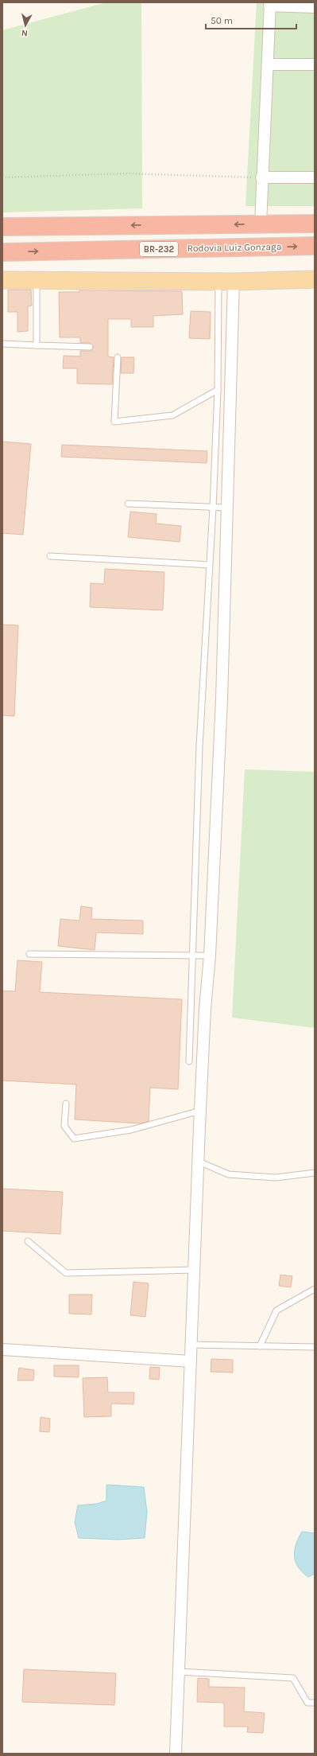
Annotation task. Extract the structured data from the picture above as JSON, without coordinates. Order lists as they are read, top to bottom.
{
  "streets": {
    "highway": ["Rodovia Luiz Gonzaga", "BR-232"]
  },
  "scale_bar": "50 m",
  "north": "bottom"
}
